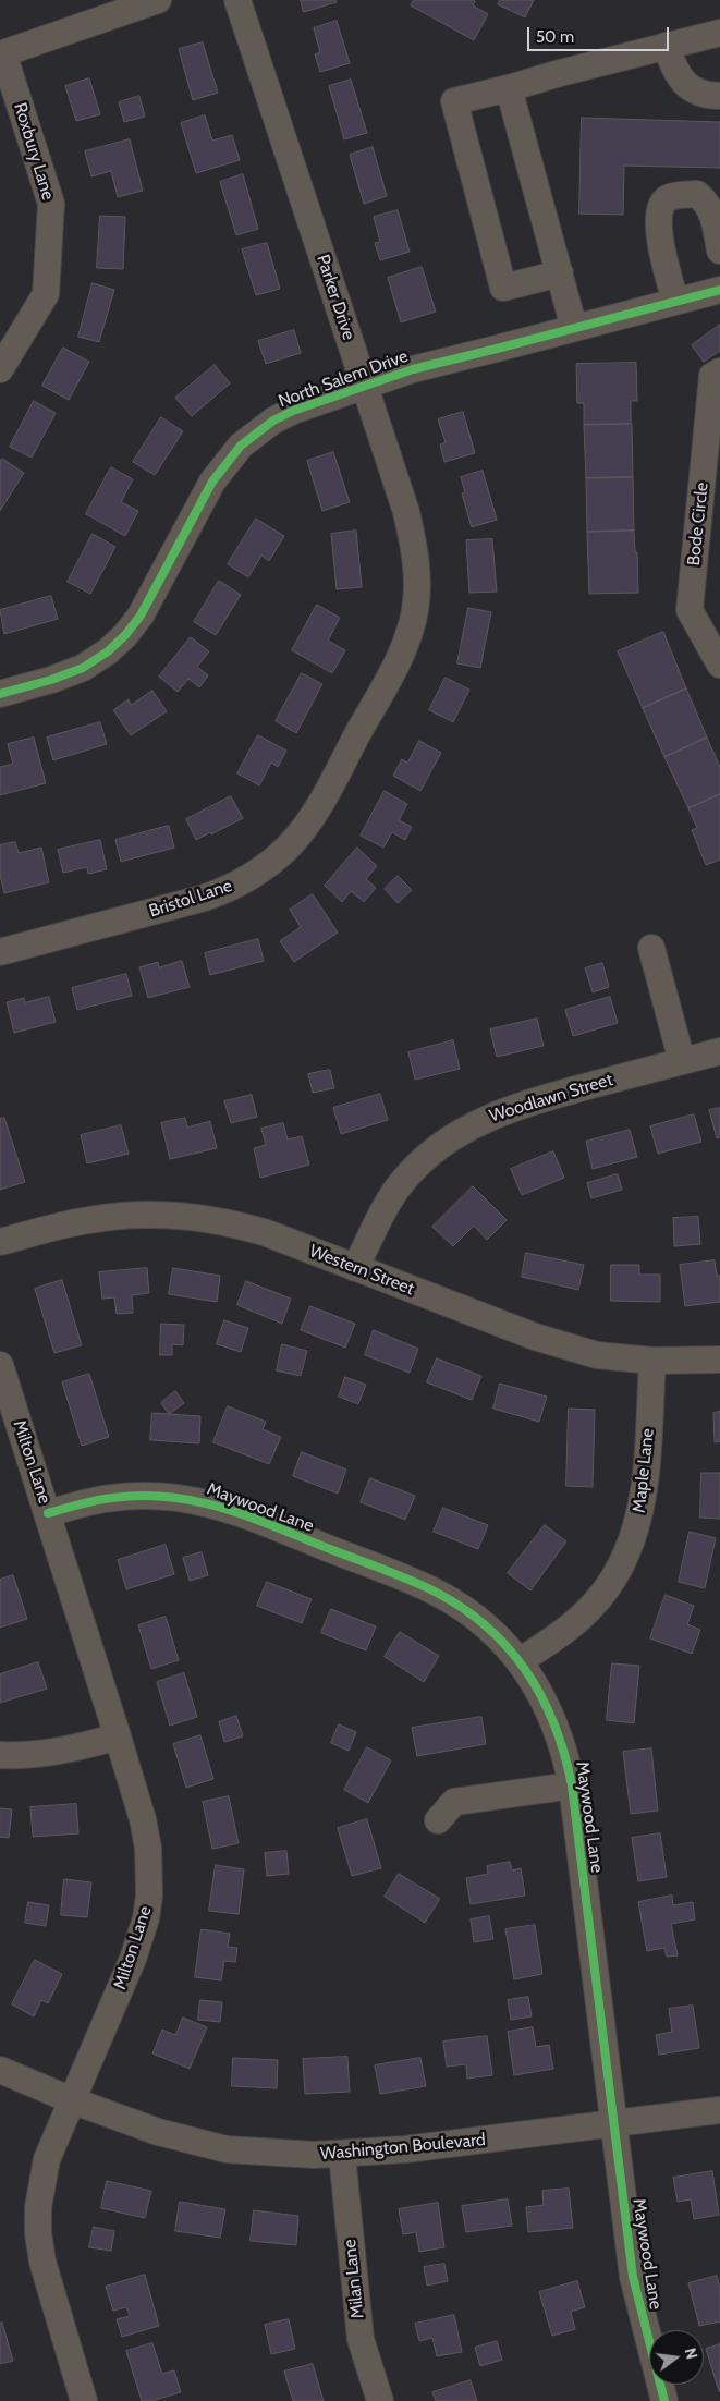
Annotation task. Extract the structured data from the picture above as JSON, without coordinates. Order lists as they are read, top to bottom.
{
  "streets": {
    "street": [
      "Roxbury Lane",
      "Parker Drive",
      "North Salem Drive",
      "Bode Circle",
      "Bristol Lane",
      "Woodlawn Street",
      "Western Street",
      "Milton Lane",
      "Maple Lane",
      "Maywood Lane",
      "Washington Boulevard",
      "Milan Lane"
    ]
  },
  "crossings": [
    ["Parker Drive", "North Salem Drive"],
    ["Parker Drive", "Bristol Lane"],
    ["Woodlawn Street", "Western Street"],
    ["Western Street", "Maple Lane"],
    ["Milton Lane", "Maywood Lane"],
    ["Milton Lane", "Washington Boulevard"],
    ["Maple Lane", "Maywood Lane"],
    ["Maywood Lane", "Washington Boulevard"],
    ["Washington Boulevard", "Milan Lane"]
  ],
  "scale_bar": "50 m",
  "north": "right"
}
